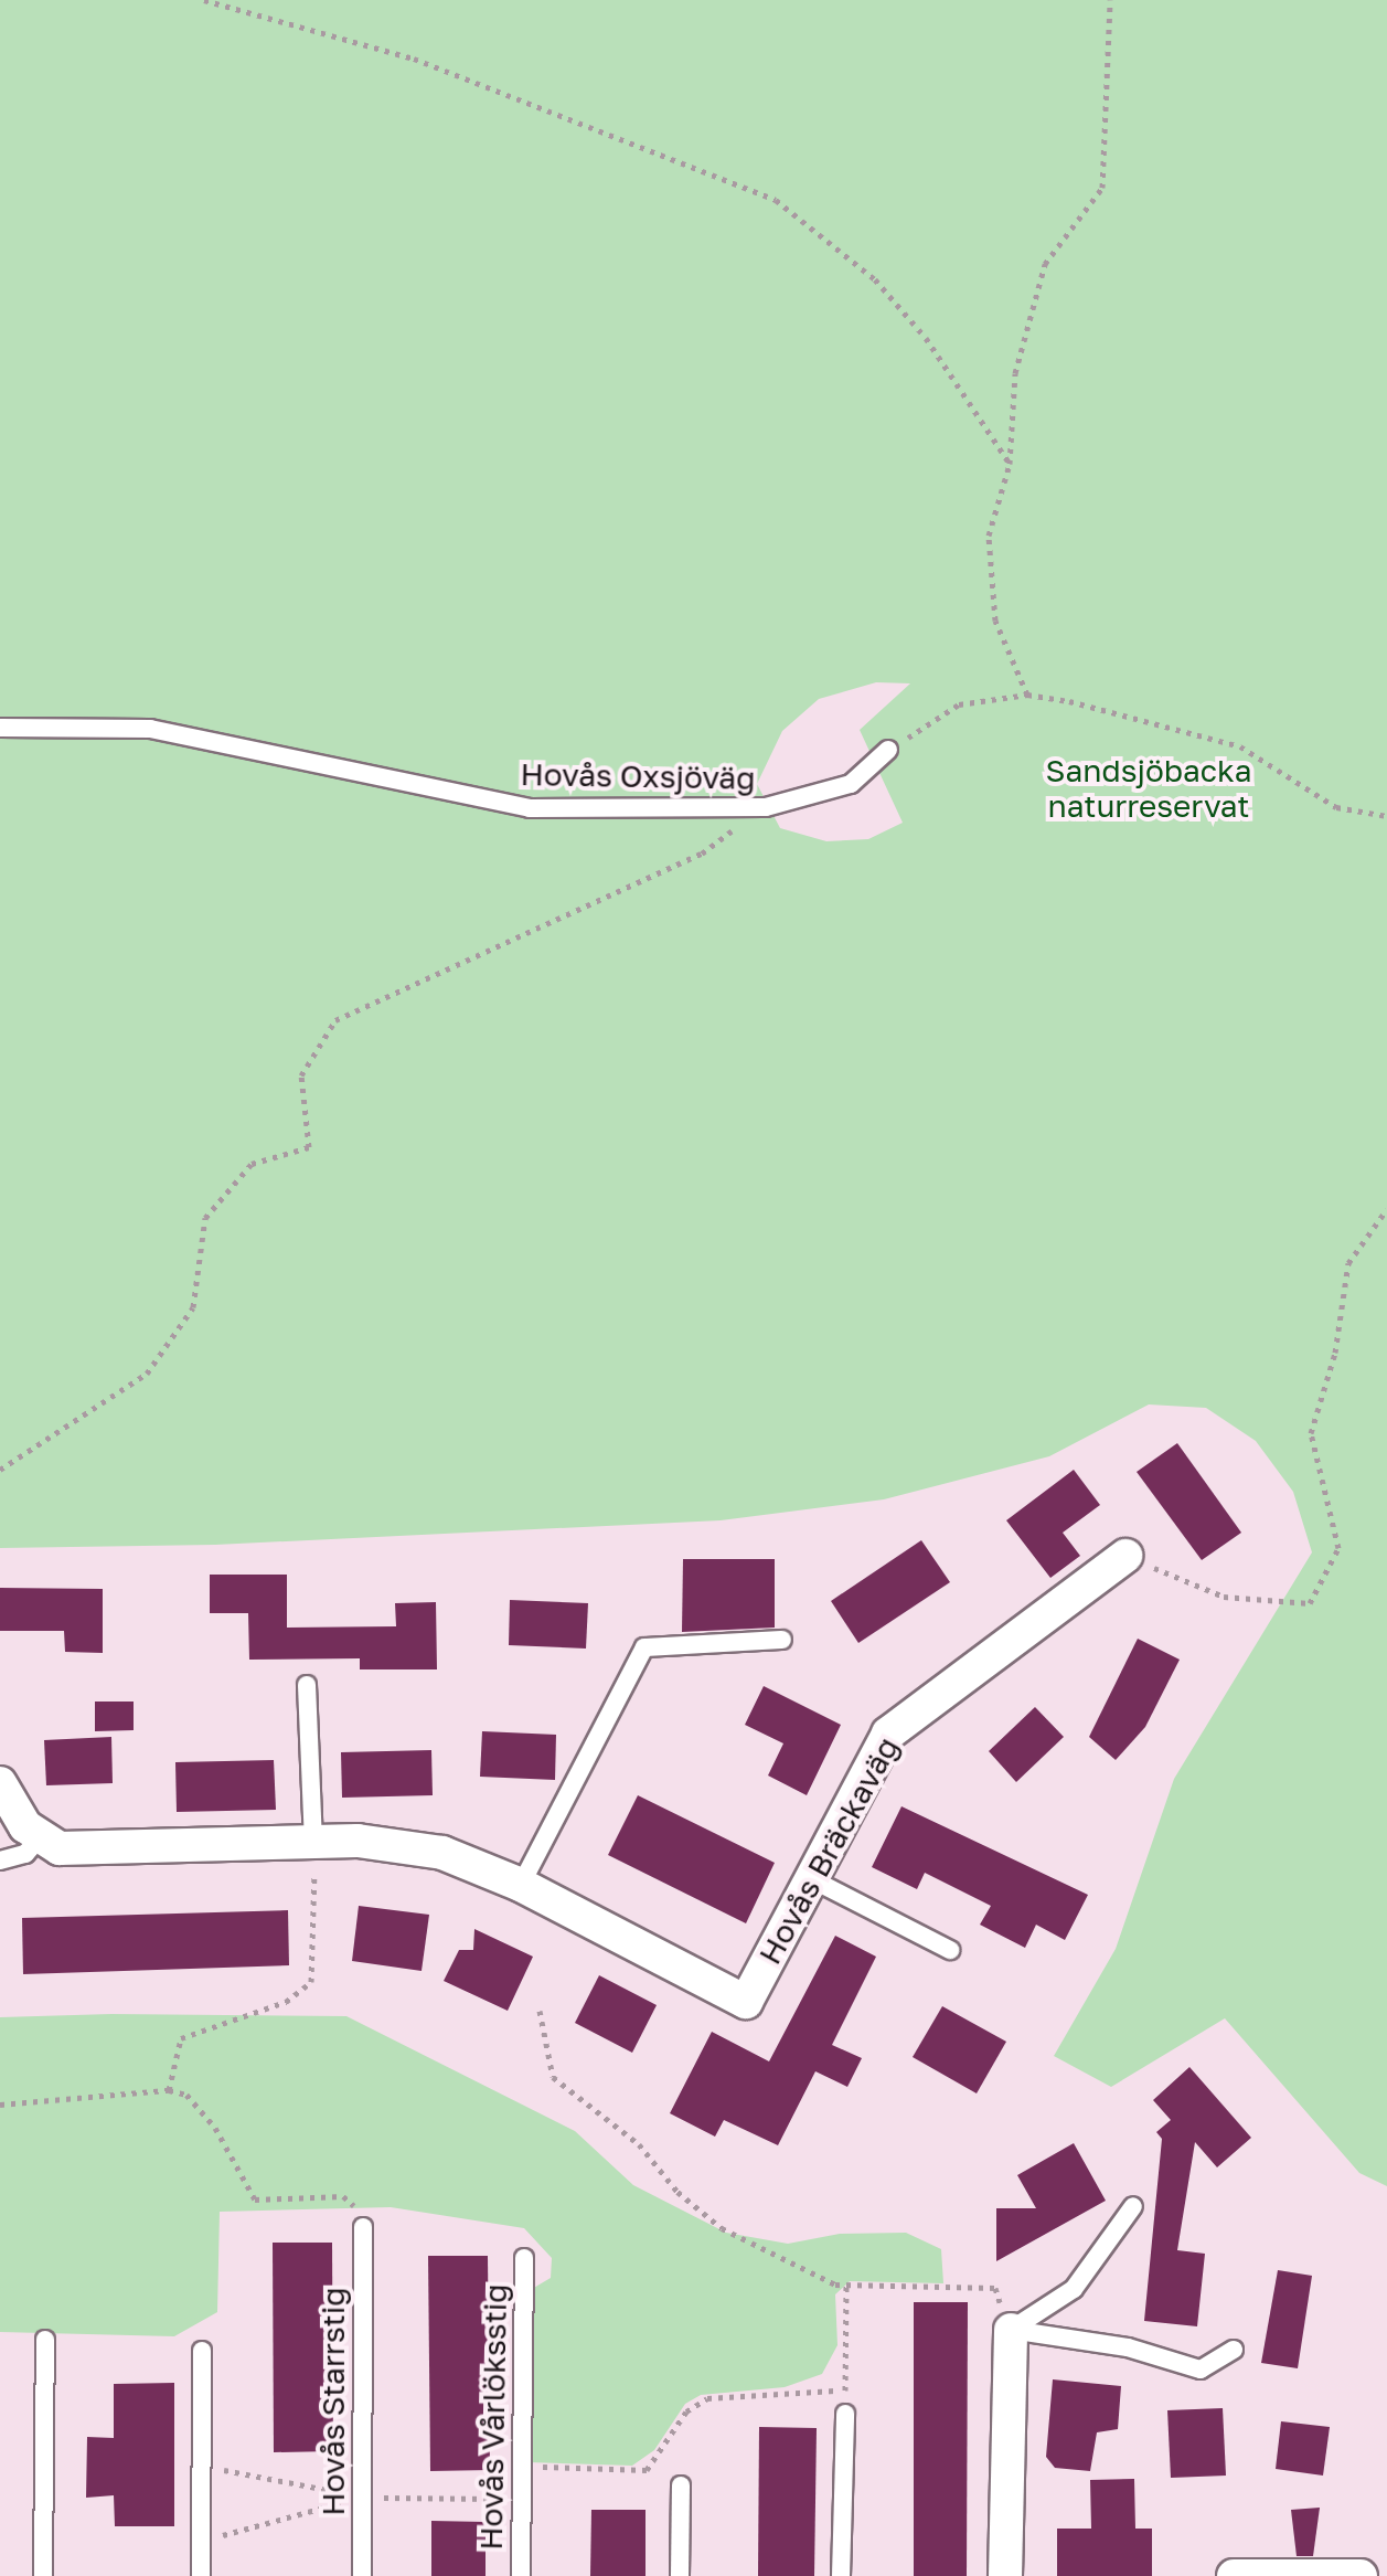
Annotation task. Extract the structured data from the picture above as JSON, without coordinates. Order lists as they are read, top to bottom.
{
  "streets": {
    "street": ["Hovås Bräckaväg"],
    "lane": ["Hovås Oxsjöväg", "Hovås Starrstig", "Hovås Vårlöksstig"]
  },
  "parks": ["Sandsjöbacka naturreservat"]
}
